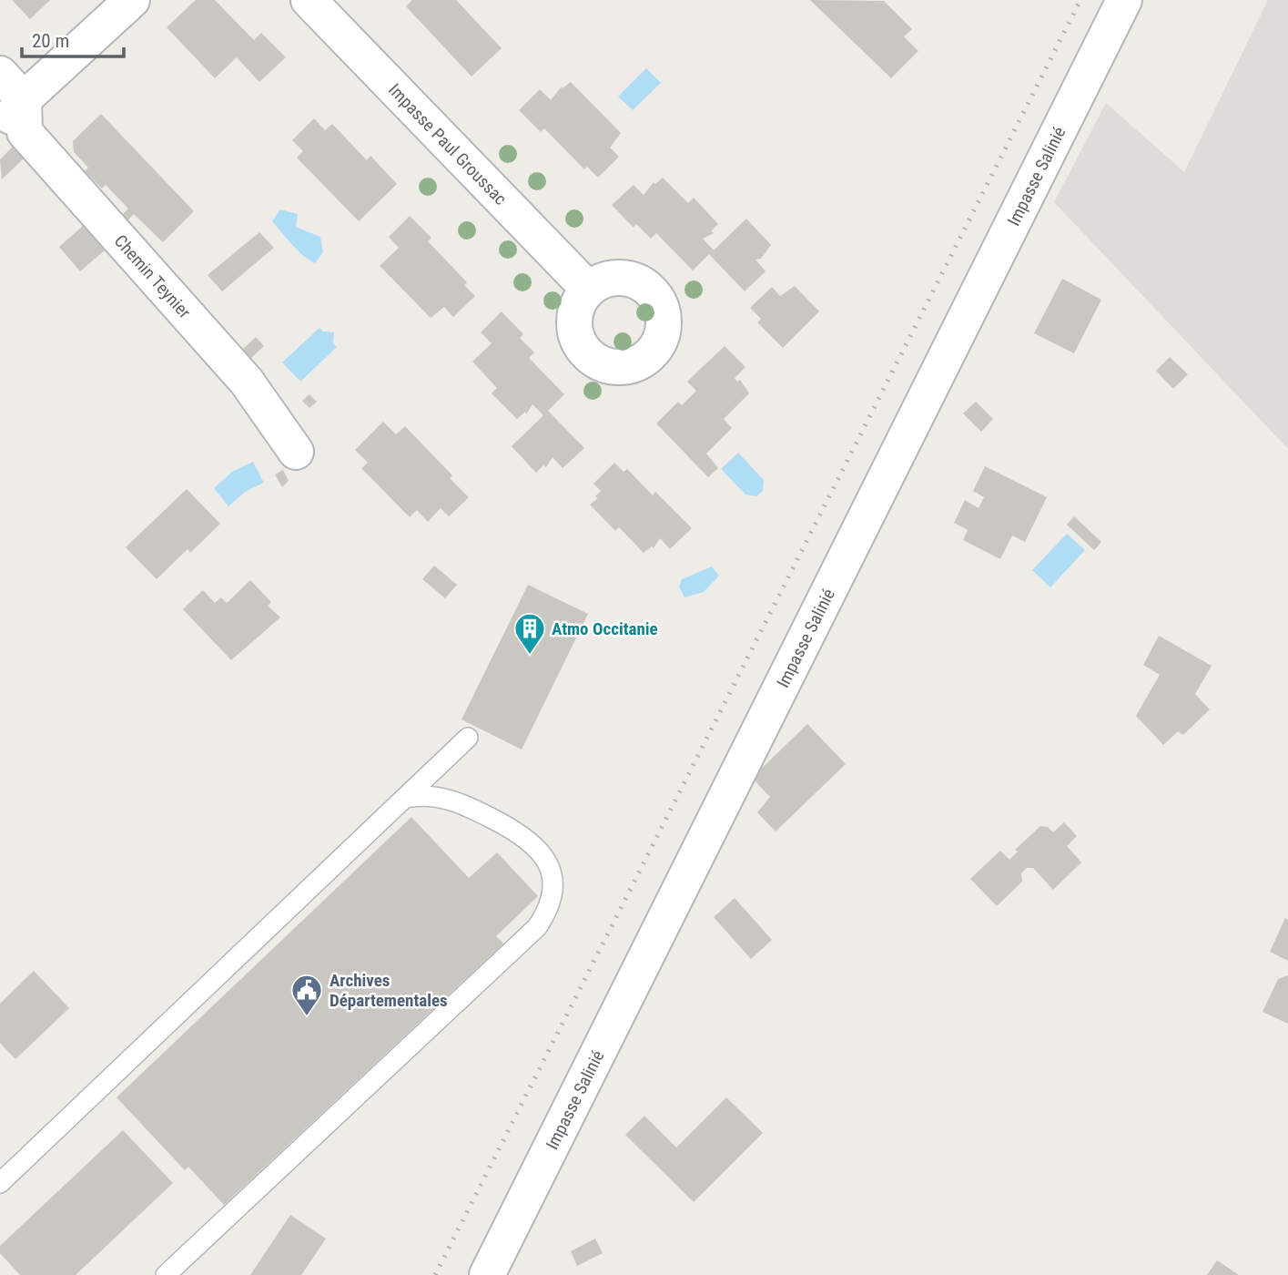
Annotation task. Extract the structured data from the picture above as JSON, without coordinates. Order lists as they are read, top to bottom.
{
  "streets": {
    "street": ["Impasse Paul Groussac", "Impasse Salinié", "Chemin Teynier"]
  },
  "places": {
    "building": ["Atmo Occitanie"],
    "public building": ["Archives Départementales"]
  },
  "scale_bar": "20 m"
}
